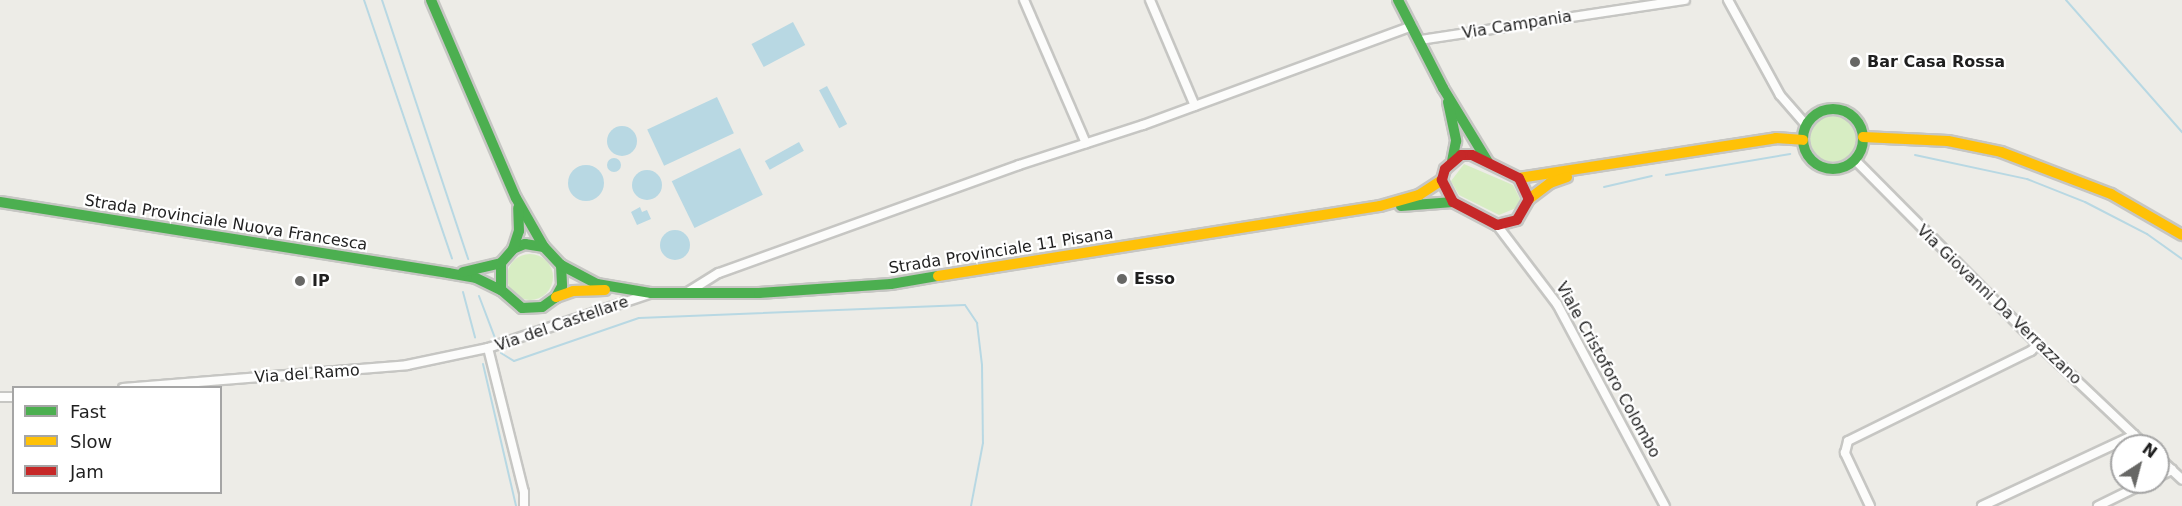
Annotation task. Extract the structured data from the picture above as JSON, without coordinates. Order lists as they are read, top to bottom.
{
  "streets": {
    "main road": ["Strada Provinciale Nuova Francesca", "Strada Provinciale 11 Pisana"],
    "street": [
      "Via Campania",
      "Via Giovanni Da Verrazzano",
      "Via del Castellare",
      "Viale Cristoforo Colombo",
      "Via del Ramo"
    ]
  },
  "crossings": [
    ["Strada Provinciale Nuova Francesca", "Strada Provinciale 11 Pisana"],
    ["Strada Provinciale 11 Pisana", "Via del Castellare"],
    ["Strada Provinciale 11 Pisana", "Viale Cristoforo Colombo"],
    ["Via del Castellare", "Via del Ramo"]
  ],
  "places": ["Bar Casa Rossa", "Esso", "IP"],
  "legend": ["Fast", "Slow", "Jam"],
  "north": "top right"
}
